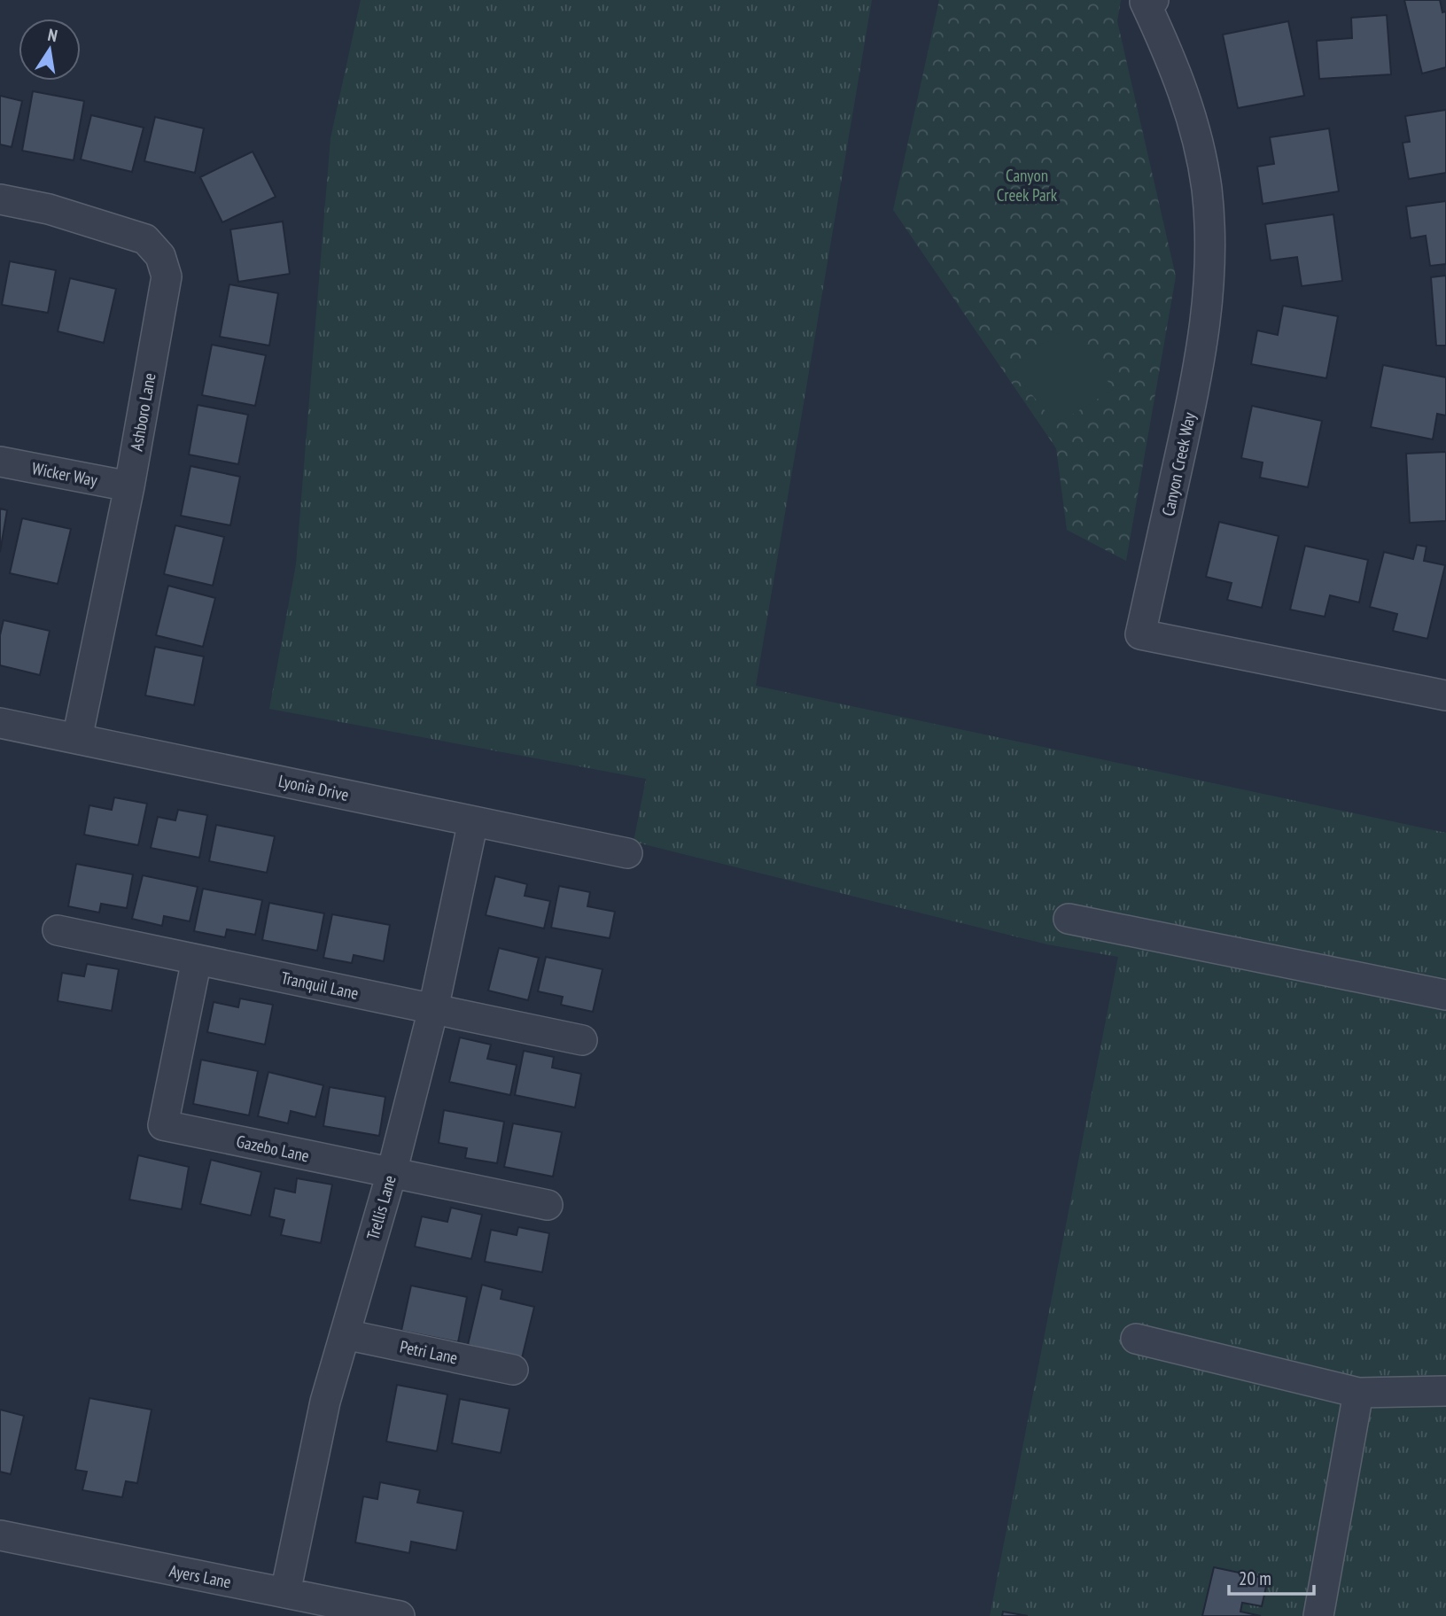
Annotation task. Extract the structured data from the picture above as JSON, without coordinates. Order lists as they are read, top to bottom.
{
  "streets": {
    "street": [
      "Ashboro Lane",
      "Canyon Creek Way",
      "Wicker Way",
      "Lyonia Drive",
      "Tranquil Lane",
      "Gazebo Lane",
      "Trellis Lane",
      "Petri Lane",
      "Ayers Lane"
    ]
  },
  "crossings": [
    ["Ashboro Lane", "Wicker Way"],
    ["Ashboro Lane", "Lyonia Drive"],
    ["Lyonia Drive", "Trellis Lane"],
    ["Tranquil Lane", "Gazebo Lane"],
    ["Tranquil Lane", "Trellis Lane"],
    ["Gazebo Lane", "Trellis Lane"],
    ["Trellis Lane", "Petri Lane"],
    ["Trellis Lane", "Ayers Lane"]
  ],
  "parks": ["Canyon Creek Park"],
  "scale_bar": "20 m",
  "north": "top"
}
